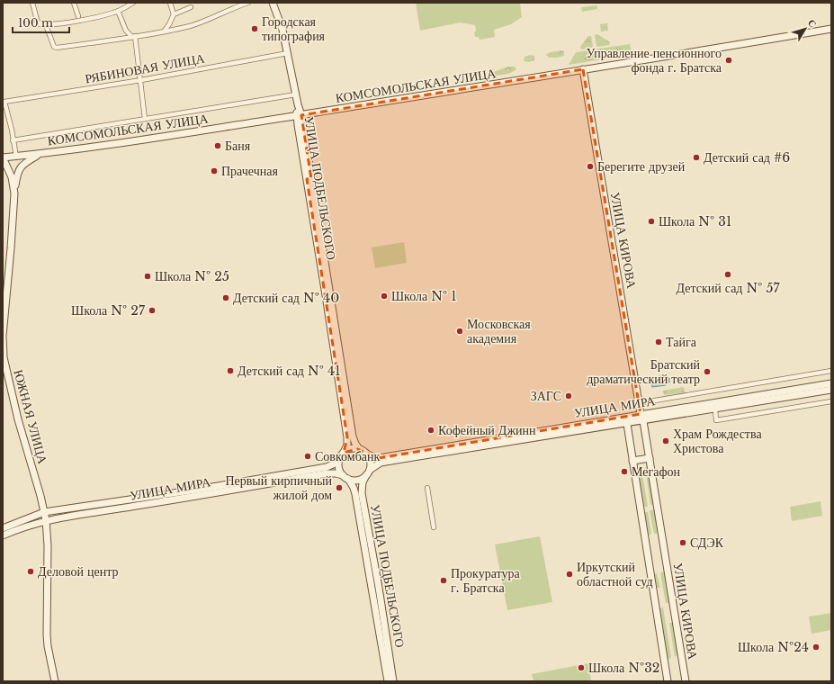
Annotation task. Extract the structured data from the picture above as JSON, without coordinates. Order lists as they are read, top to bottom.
{
  "streets": {
    "main road": [
      "КОМСОМОЛЬСКАЯ УЛИЦА",
      "УЛИЦА ПОДБЕЛЬСКОГО",
      "УЛИЦА КИРОВА",
      "УЛИЦА МИРА",
      "ЮЖНАЯ УЛИЦА"
    ],
    "street": ["РЯБИНОВАЯ УЛИЦА"]
  },
  "crossings": [
    ["РЯБИНОВАЯ УЛИЦА", "УЛИЦА ПОДБЕЛЬСКОГО"],
    ["КОМСОМОЛЬСКАЯ УЛИЦА", "УЛИЦА ПОДБЕЛЬСКОГО"],
    ["КОМСОМОЛЬСКАЯ УЛИЦА", "УЛИЦА КИРОВА"],
    ["КОМСОМОЛЬСКАЯ УЛИЦА", "ЮЖНАЯ УЛИЦА"],
    ["УЛИЦА ПОДБЕЛЬСКОГО", "УЛИЦА МИРА"],
    ["УЛИЦА КИРОВА", "УЛИЦА МИРА"],
    ["УЛИЦА МИРА", "ЮЖНАЯ УЛИЦА"]
  ],
  "places": [
    "Городская типография",
    "Управление пенсионного фонда г. Братска",
    "Баня",
    "Детский сад #6",
    "Берегите друзей",
    "Прачечная",
    "Школа № 31",
    "Детский сад № 57",
    "Школа № 25",
    "Школа № 1",
    "Детский сад № 40",
    "Школа № 27",
    "Московская академия",
    "Тайга",
    "Детский сад № 41",
    "Братский драматический театр",
    "ЗАГС",
    "Кофейный Джинн",
    "Храм Рождества Христова",
    "Совкомбанк",
    "Мегафон",
    "Первый кирпичный жилой дом",
    "СДЭК",
    "Деловой центр",
    "Иркутский областной суд",
    "Прокуратура г. Братска",
    "Школа №24",
    "Школа №32"
  ],
  "scale_bar": "100 m",
  "north": "top right"
}
